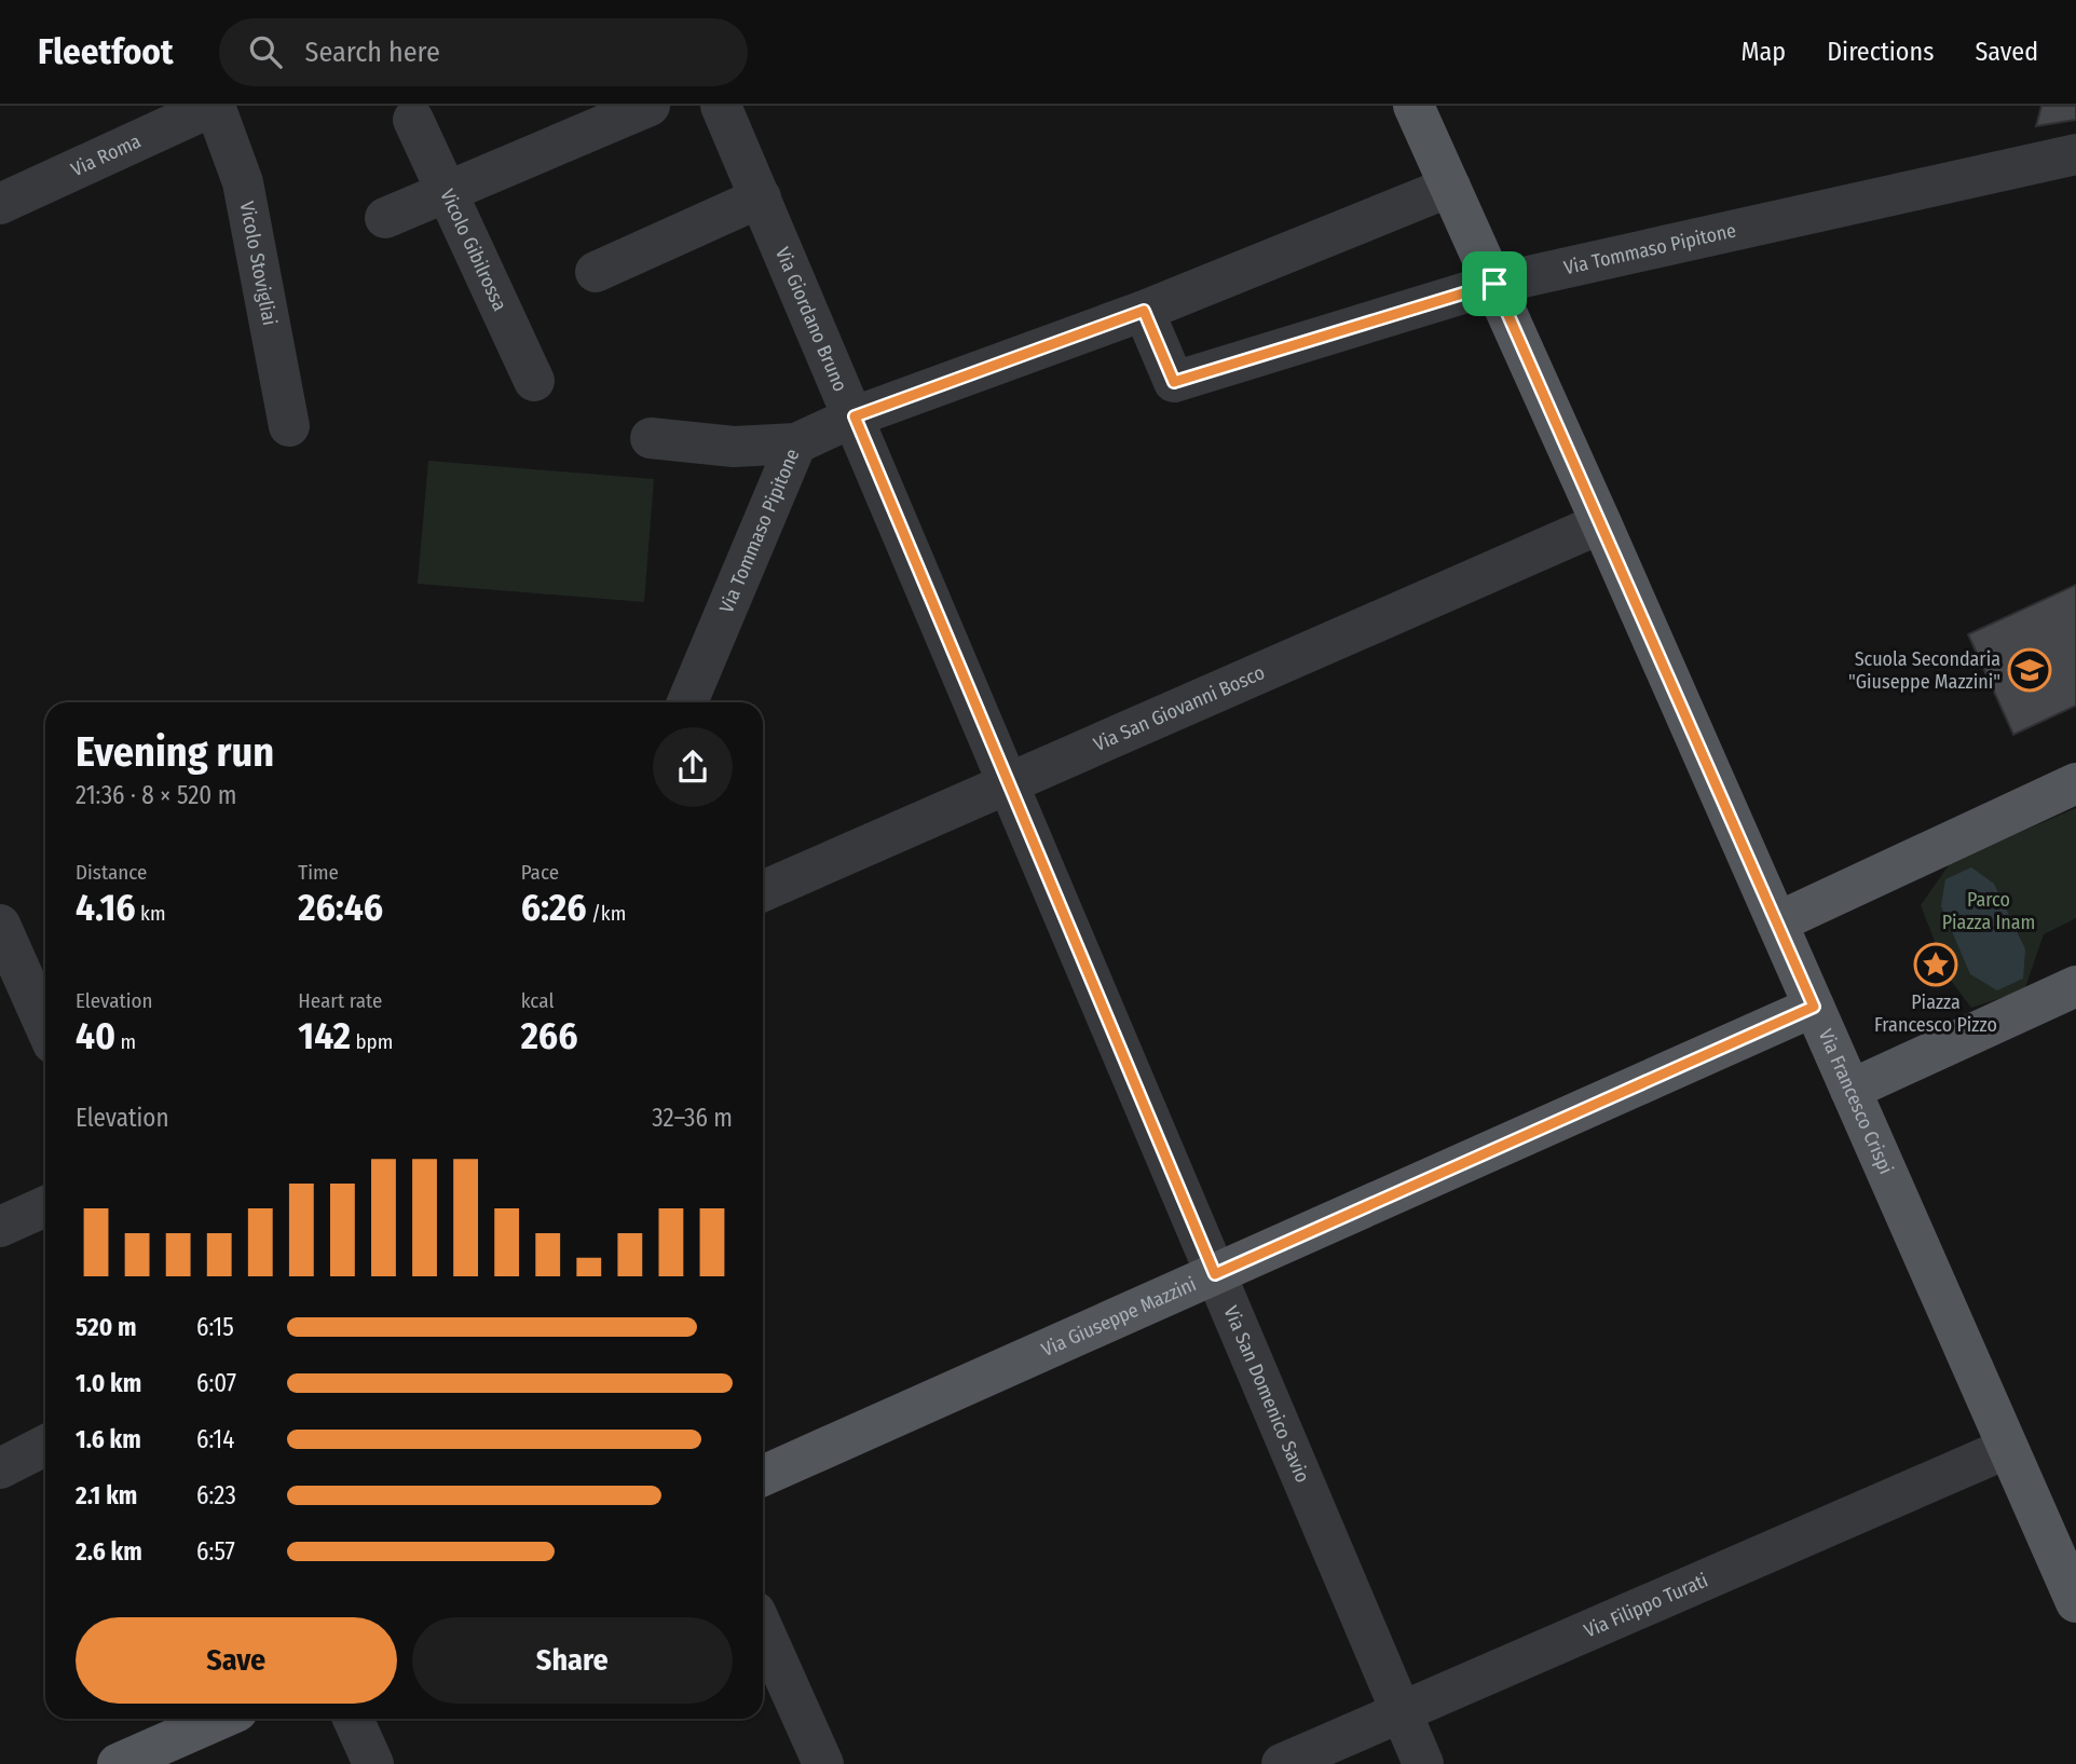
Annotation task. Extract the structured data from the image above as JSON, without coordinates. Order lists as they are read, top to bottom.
{
  "streets": {
    "main road": ["Via Francesco Crispi", "Via Giuseppe Mazzini"],
    "street": [
      "Via Roma",
      "Via Tommaso Pipitone",
      "Vicolo Gibilrossa",
      "Vicolo Stovigliai",
      "Via Giordano Bruno",
      "Via San Giovanni Bosco",
      "Via San Domenico Savio",
      "Via Filippo Turati"
    ]
  },
  "crossings": [
    ["Via Roma", "Vicolo Stovigliai"],
    ["Via Tommaso Pipitone", "Via Giordano Bruno"],
    ["Via Tommaso Pipitone", "Via Francesco Crispi"],
    ["Via Giordano Bruno", "Via San Giovanni Bosco"],
    ["Via Giordano Bruno", "Via San Domenico Savio"],
    ["Via San Giovanni Bosco", "Via Francesco Crispi"],
    ["Via San Giovanni Bosco", "Via San Domenico Savio"],
    ["Via Francesco Crispi", "Via Giuseppe Mazzini"],
    ["Via Francesco Crispi", "Via Filippo Turati"],
    ["Via Giuseppe Mazzini", "Via San Domenico Savio"],
    ["Via San Domenico Savio", "Via Filippo Turati"]
  ],
  "parks": ["Parco Piazza Inam"],
  "places": {
    "school or university": ["Scuola Secondaria \"Giuseppe Mazzini\""],
    "place": ["Piazza Francesco Pizzo"]
  },
  "page": {
    "header": "Fleetfoot",
    "search": "Search here",
    "nav": ["Map", "Directions", "Saved"],
    "heading": ["Evening run", "21:36 · 8 × 520 m"],
    "stats": [
      ["Distance", "4.16 km"],
      ["Time", "26:46"],
      ["Pace", "6:26 /km"],
      ["Elevation", "40 m"],
      ["Heart rate", "142 bpm"],
      ["kcal", "266"]
    ],
    "chart": ["Elevation", "32–36 m"],
    "list": [
      {
        "name": "520 m",
        "note": "6:15"
      },
      {
        "name": "1.0 km",
        "note": "6:07"
      },
      {
        "name": "1.6 km",
        "note": "6:14"
      },
      {
        "name": "2.1 km",
        "note": "6:23"
      },
      {
        "name": "2.6 km",
        "note": "6:57"
      }
    ],
    "buttons": ["Save", "Share"]
  }
}
